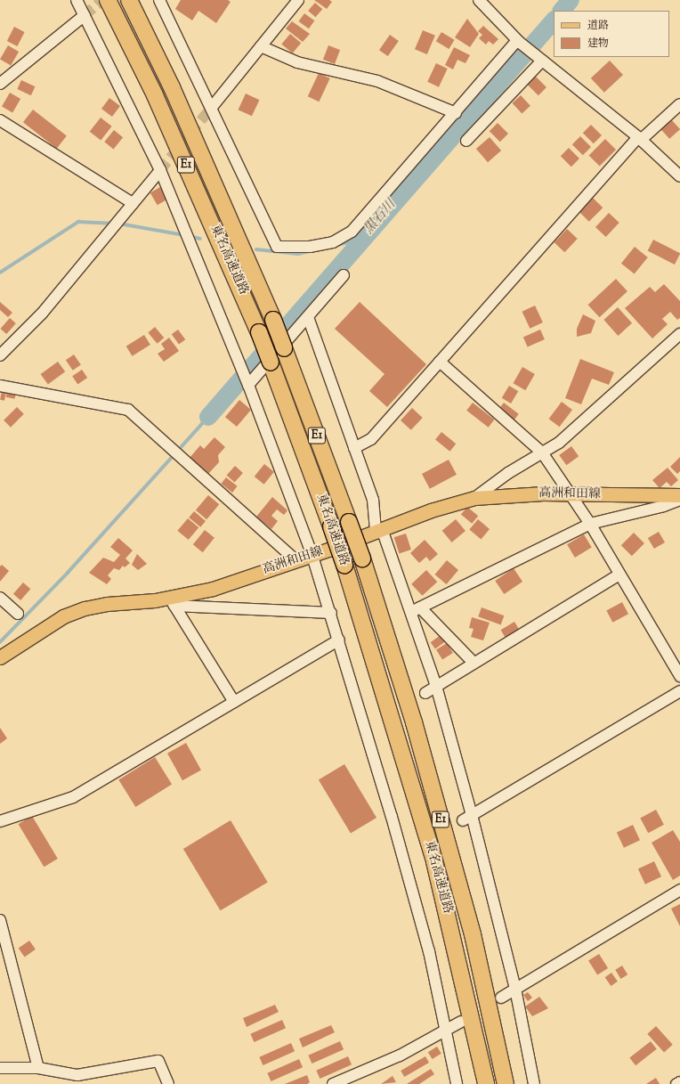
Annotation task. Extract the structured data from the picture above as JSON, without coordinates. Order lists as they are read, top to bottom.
{
  "streets": {
    "highway": ["E1", "東名高速道路"],
    "main road": ["高洲和田線"]
  },
  "water": ["黒石川"],
  "legend": ["道路", "建物"]
}
